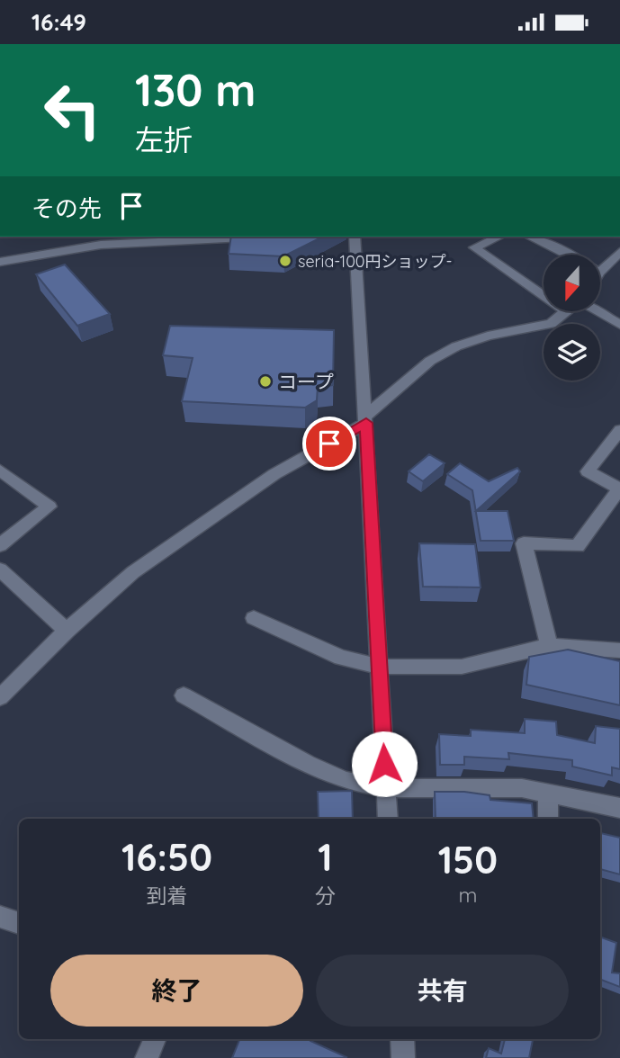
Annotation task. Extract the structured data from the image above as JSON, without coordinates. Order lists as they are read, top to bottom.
{
  "places": ["seria-100円ショップ-", "コープ"],
  "north": "bottom",
  "page": {
    "status": "16:49",
    "turn": ["130 m", "左折"],
    "then": "その先",
    "eta": [
      "16:50",
      "到着",
      "1",
      "分",
      "150",
      "m"
    ],
    "buttons": ["終了", "共有"]
  }
}
